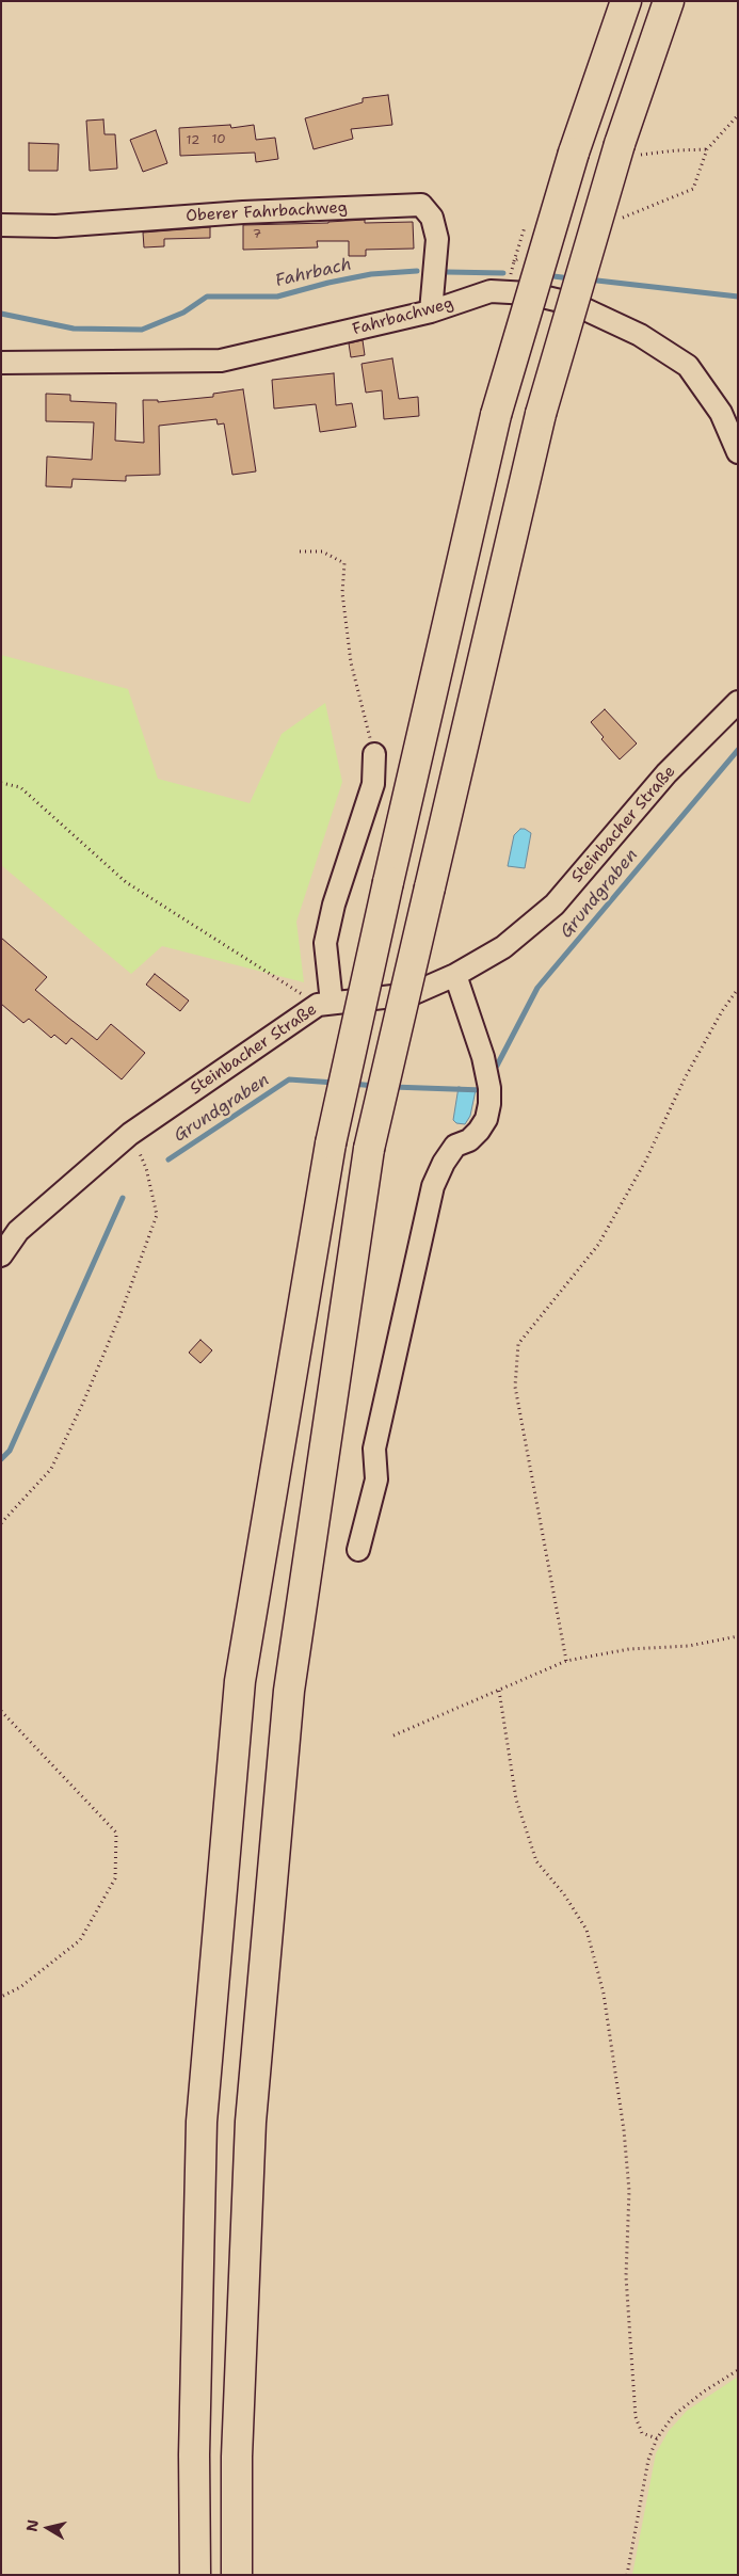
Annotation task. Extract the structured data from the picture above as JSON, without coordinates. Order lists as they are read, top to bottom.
{
  "streets": {
    "street": ["Oberer Fahrbachweg", "Fahrbachweg", "Steinbacher Straße"]
  },
  "crossings": [
    ["Oberer Fahrbachweg", "Fahrbachweg"]
  ],
  "water": ["Fahrbach", "Grundgraben"],
  "house_numbers": ["10", "12", "7"],
  "north": "left"
}
